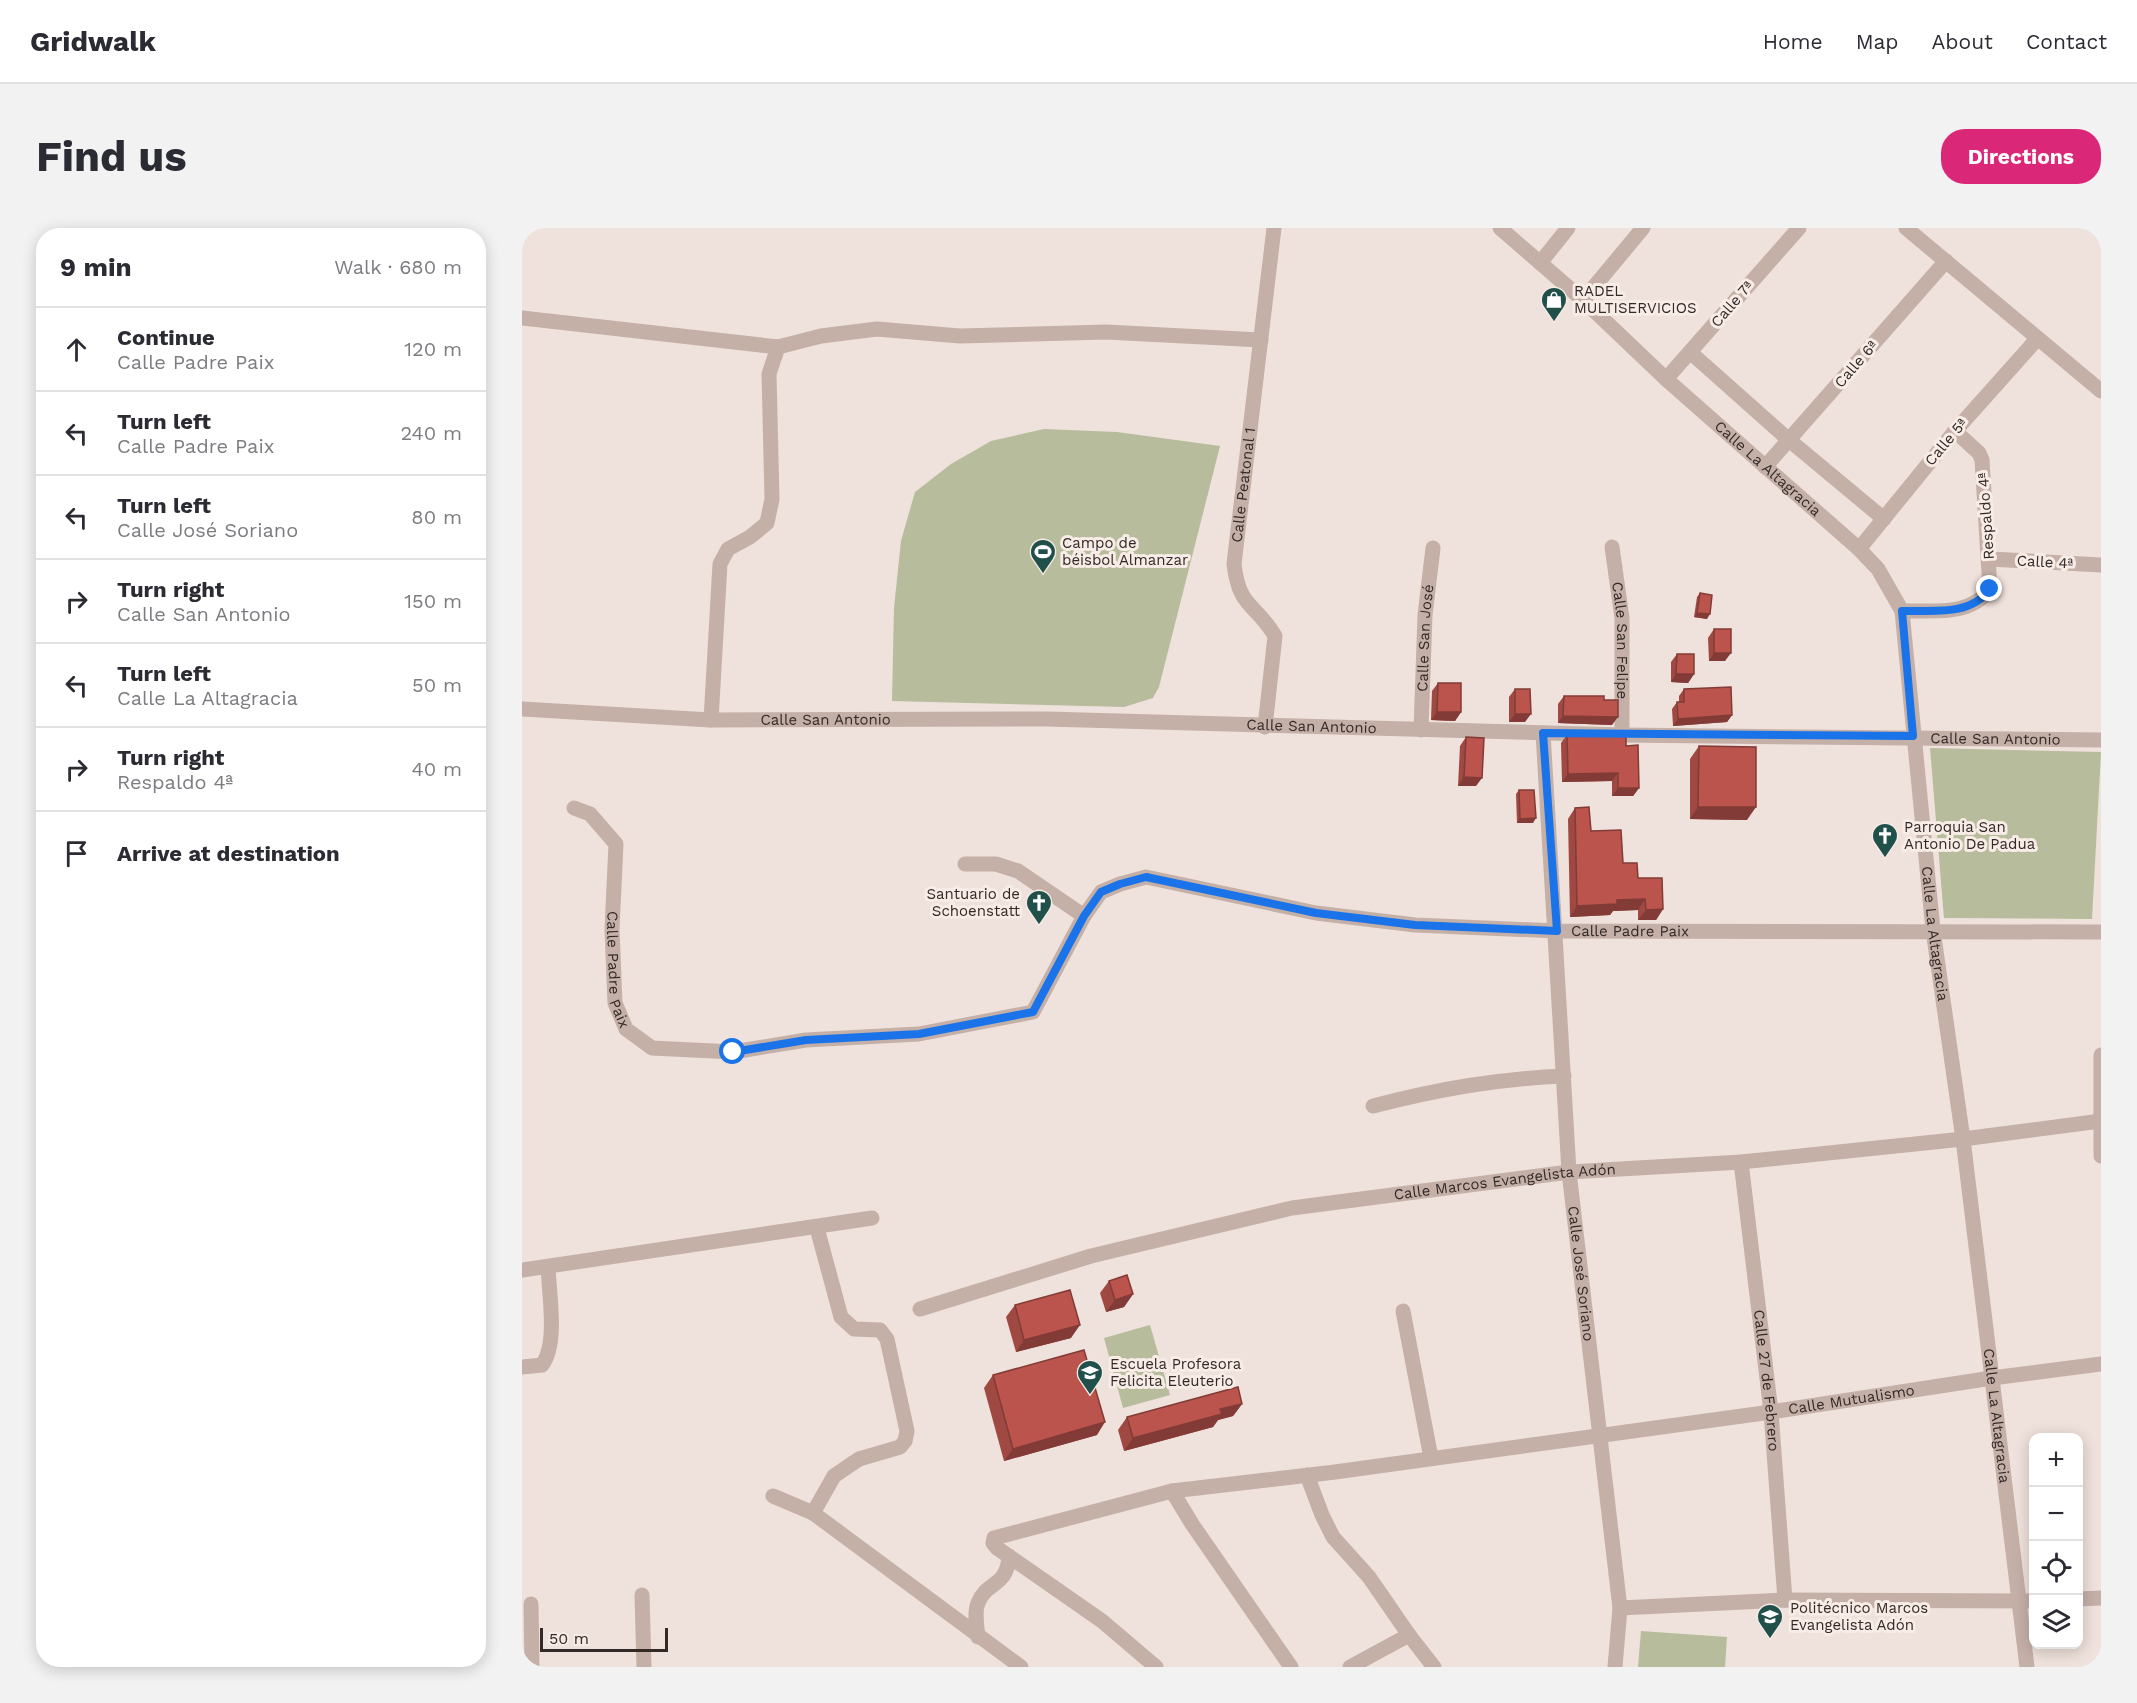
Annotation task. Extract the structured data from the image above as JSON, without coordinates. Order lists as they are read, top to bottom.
{
  "streets": {
    "street": [
      "Calle 7ª",
      "Calle 6ª",
      "Calle 5ª",
      "Calle La Altagracia",
      "Calle Peatonal 1",
      "Respaldo 4ª",
      "Calle 4ª",
      "Calle San José",
      "Calle San Felipe",
      "Calle San Antonio",
      "Calle Padre Paix",
      "Calle Marcos Evangelista Adón",
      "Calle José Soriano",
      "Calle 27 de Febrero",
      "Calle Mutualismo"
    ]
  },
  "crossings": [
    ["Calle 7ª", "Calle La Altagracia"],
    ["Calle 6ª", "Calle La Altagracia"],
    ["Calle 5ª", "Calle La Altagracia"],
    ["Calle 5ª", "Respaldo 4ª"],
    ["Calle La Altagracia", "Respaldo 4ª"],
    ["Calle La Altagracia", "Calle San Antonio"],
    ["Calle La Altagracia", "Calle Padre Paix"],
    ["Calle La Altagracia", "Calle Marcos Evangelista Adón"],
    ["Calle La Altagracia", "Calle Mutualismo"],
    ["Calle Peatonal 1", "Calle San Antonio"],
    ["Respaldo 4ª", "Calle 4ª"],
    ["Calle San José", "Calle San Antonio"],
    ["Calle San Felipe", "Calle San Antonio"],
    ["Calle San Antonio", "Calle José Soriano"],
    ["Calle Padre Paix", "Calle José Soriano"],
    ["Calle Marcos Evangelista Adón", "Calle José Soriano"],
    ["Calle Marcos Evangelista Adón", "Calle 27 de Febrero"],
    ["Calle José Soriano", "Calle Mutualismo"],
    ["Calle 27 de Febrero", "Calle Mutualismo"]
  ],
  "places": {
    "shop": ["RADEL MULTISERVICIOS"],
    "sports": ["Campo de béisbol Almanzar"],
    "church": ["Parroquia San Antonio De Padua", "Santuario de Schoenstatt"],
    "school or university": ["Escuela Profesora Felicita Eleuterio", "Politécnico Marcos Evangelista Adón"]
  },
  "scale_bar": "50 m",
  "page": {
    "header": "Gridwalk",
    "nav": [
      "Home",
      "Map",
      "About",
      "Contact"
    ],
    "buttons": "Directions",
    "title": "Find us",
    "heading": ["9 min", "Walk · 680 m"],
    "list": [
      ["Continue", "Calle Padre Paix", "120 m"],
      ["Turn left", "Calle Padre Paix", "240 m"],
      ["Turn left", "Calle José Soriano", "80 m"],
      ["Turn right", "Calle San Antonio", "150 m"],
      ["Turn left", "Calle La Altagracia", "50 m"],
      ["Turn right", "Respaldo 4ª", "40 m"],
      "Arrive at destination"
    ],
    "map_buttons": ["+", "−"],
    "scale": "50 m"
  }
}
